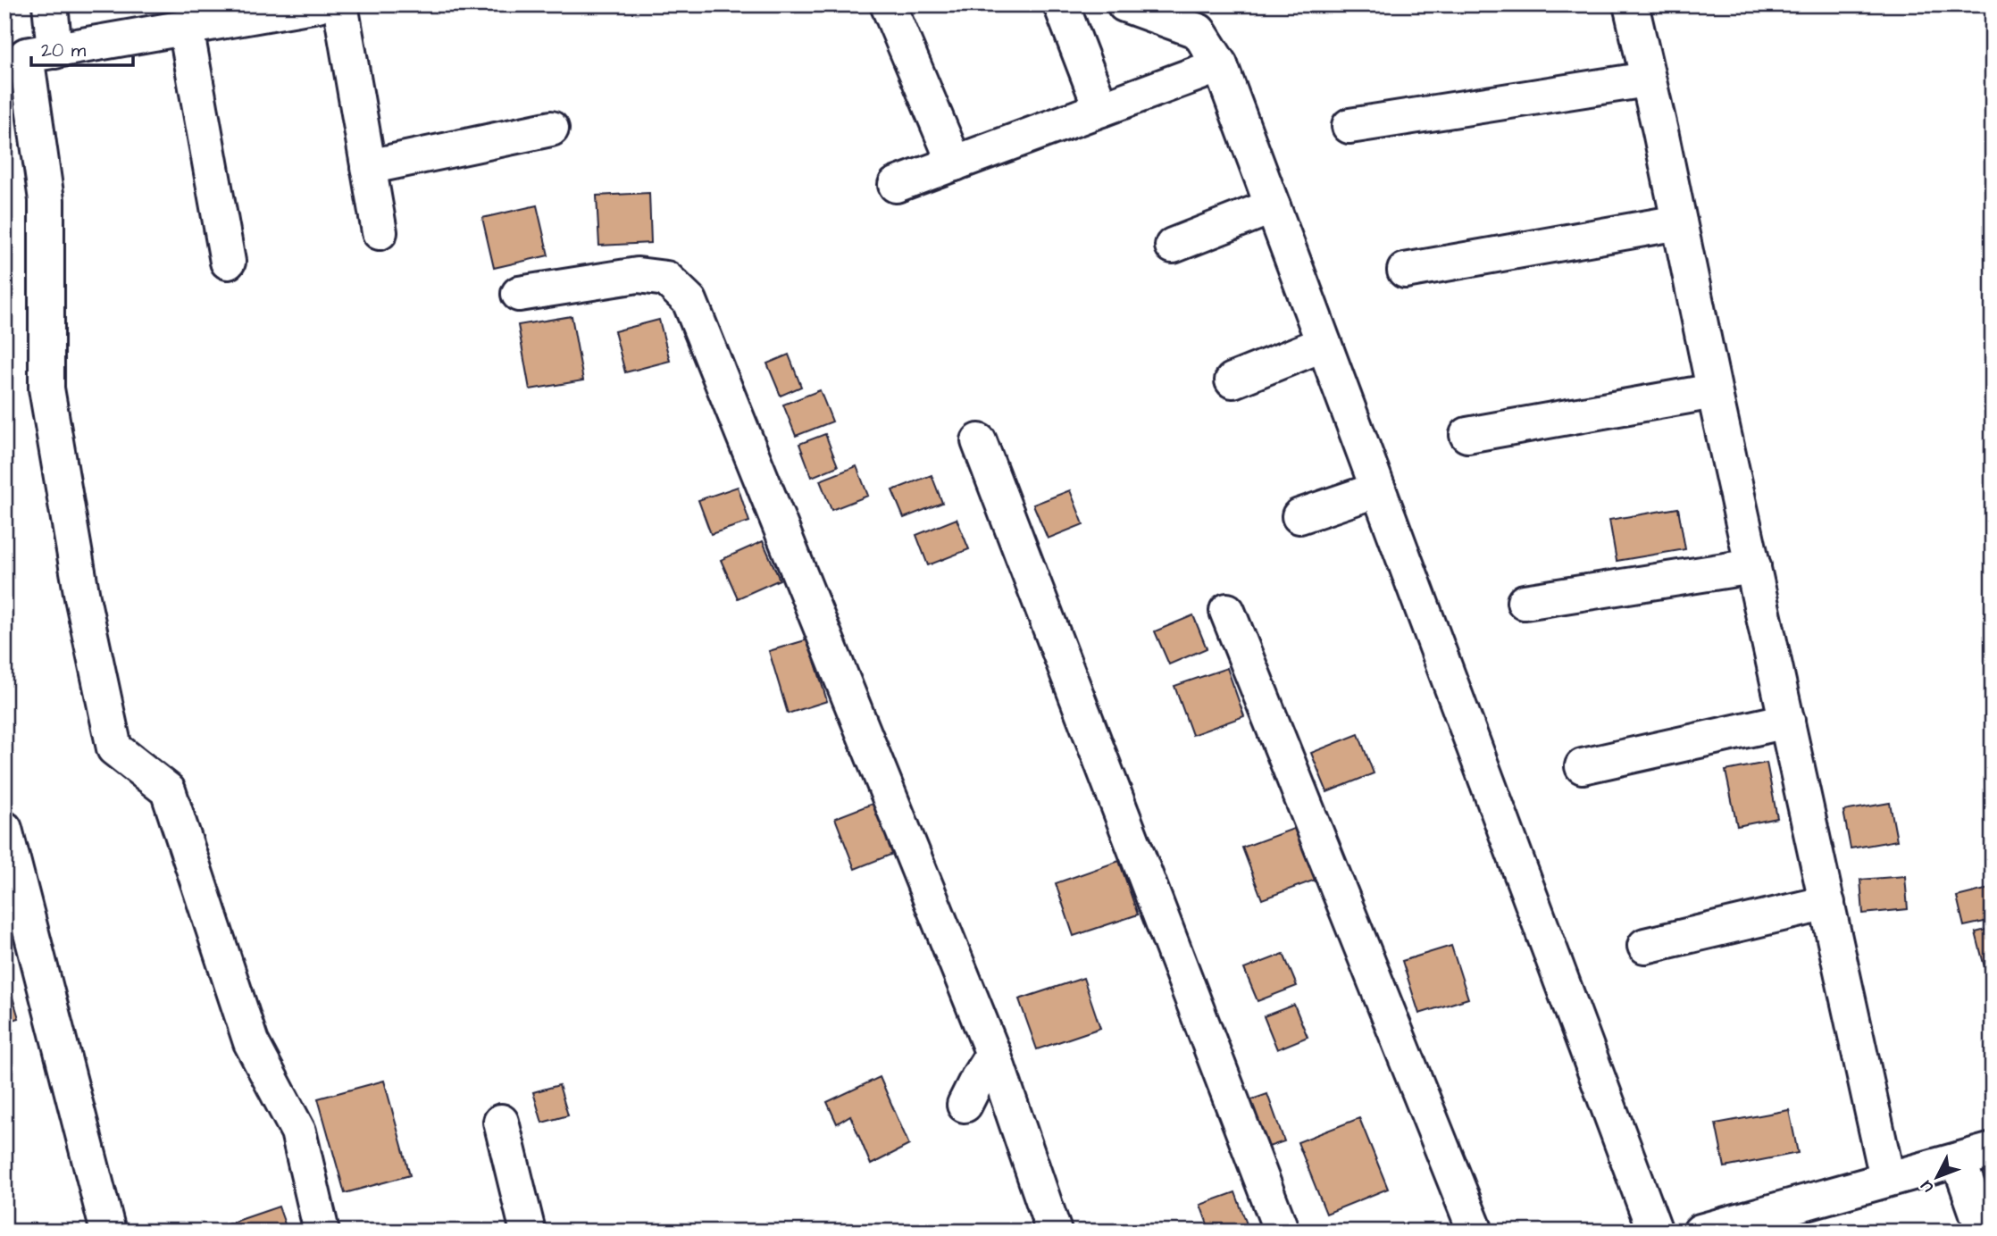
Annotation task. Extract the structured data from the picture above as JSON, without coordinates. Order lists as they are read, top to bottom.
{
  "scale_bar": "20 m",
  "north": "bottom left"
}
